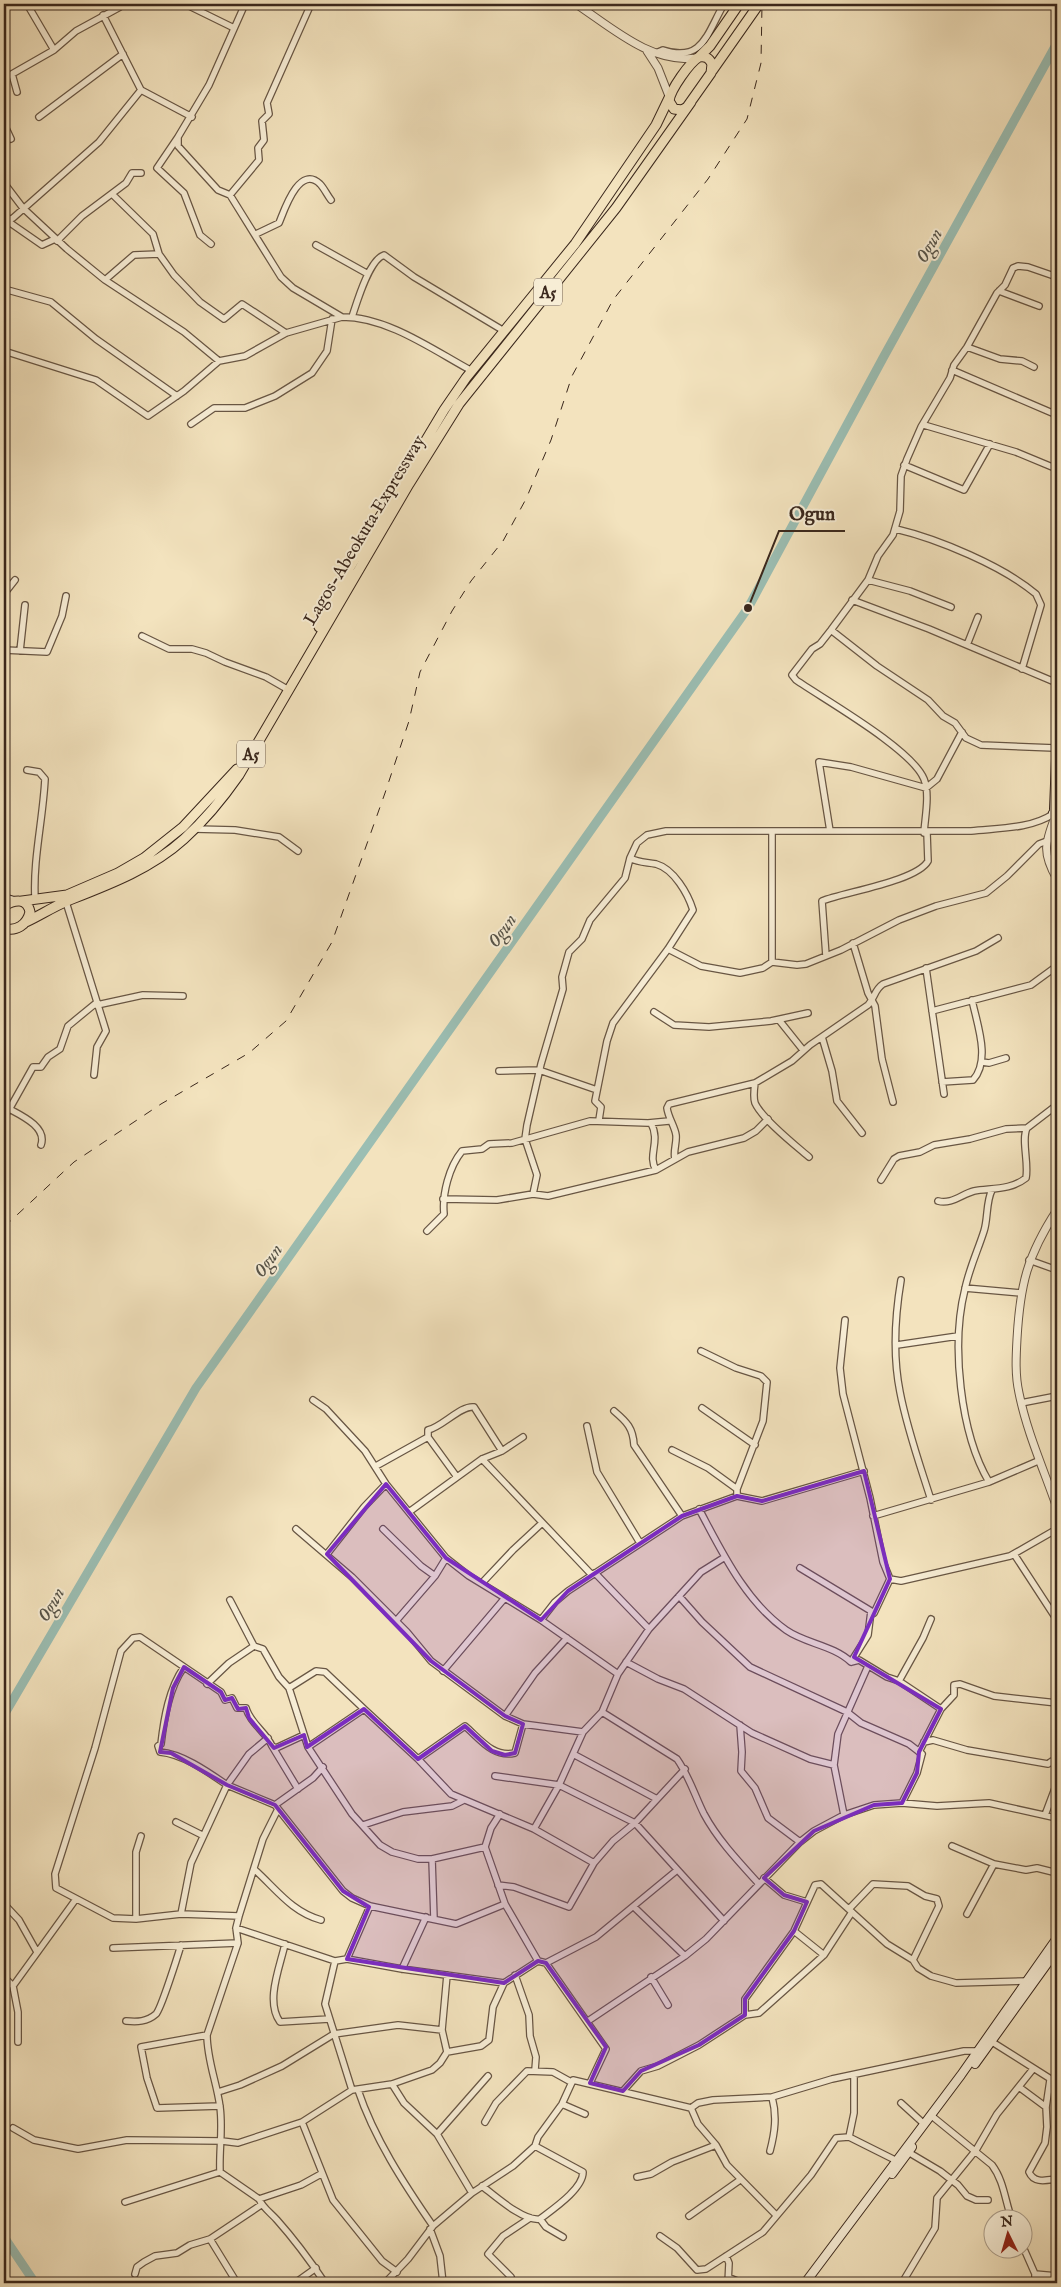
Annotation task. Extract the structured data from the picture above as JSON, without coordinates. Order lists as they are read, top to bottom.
{
  "streets": {
    "highway": ["A5", "Lagos-Abeokuta Expressway"]
  },
  "crossings": [
    ["A5", "Lagos-Abeokuta Expressway"]
  ],
  "water": ["Ogun"],
  "places": ["Ogun"],
  "north": "top"
}
